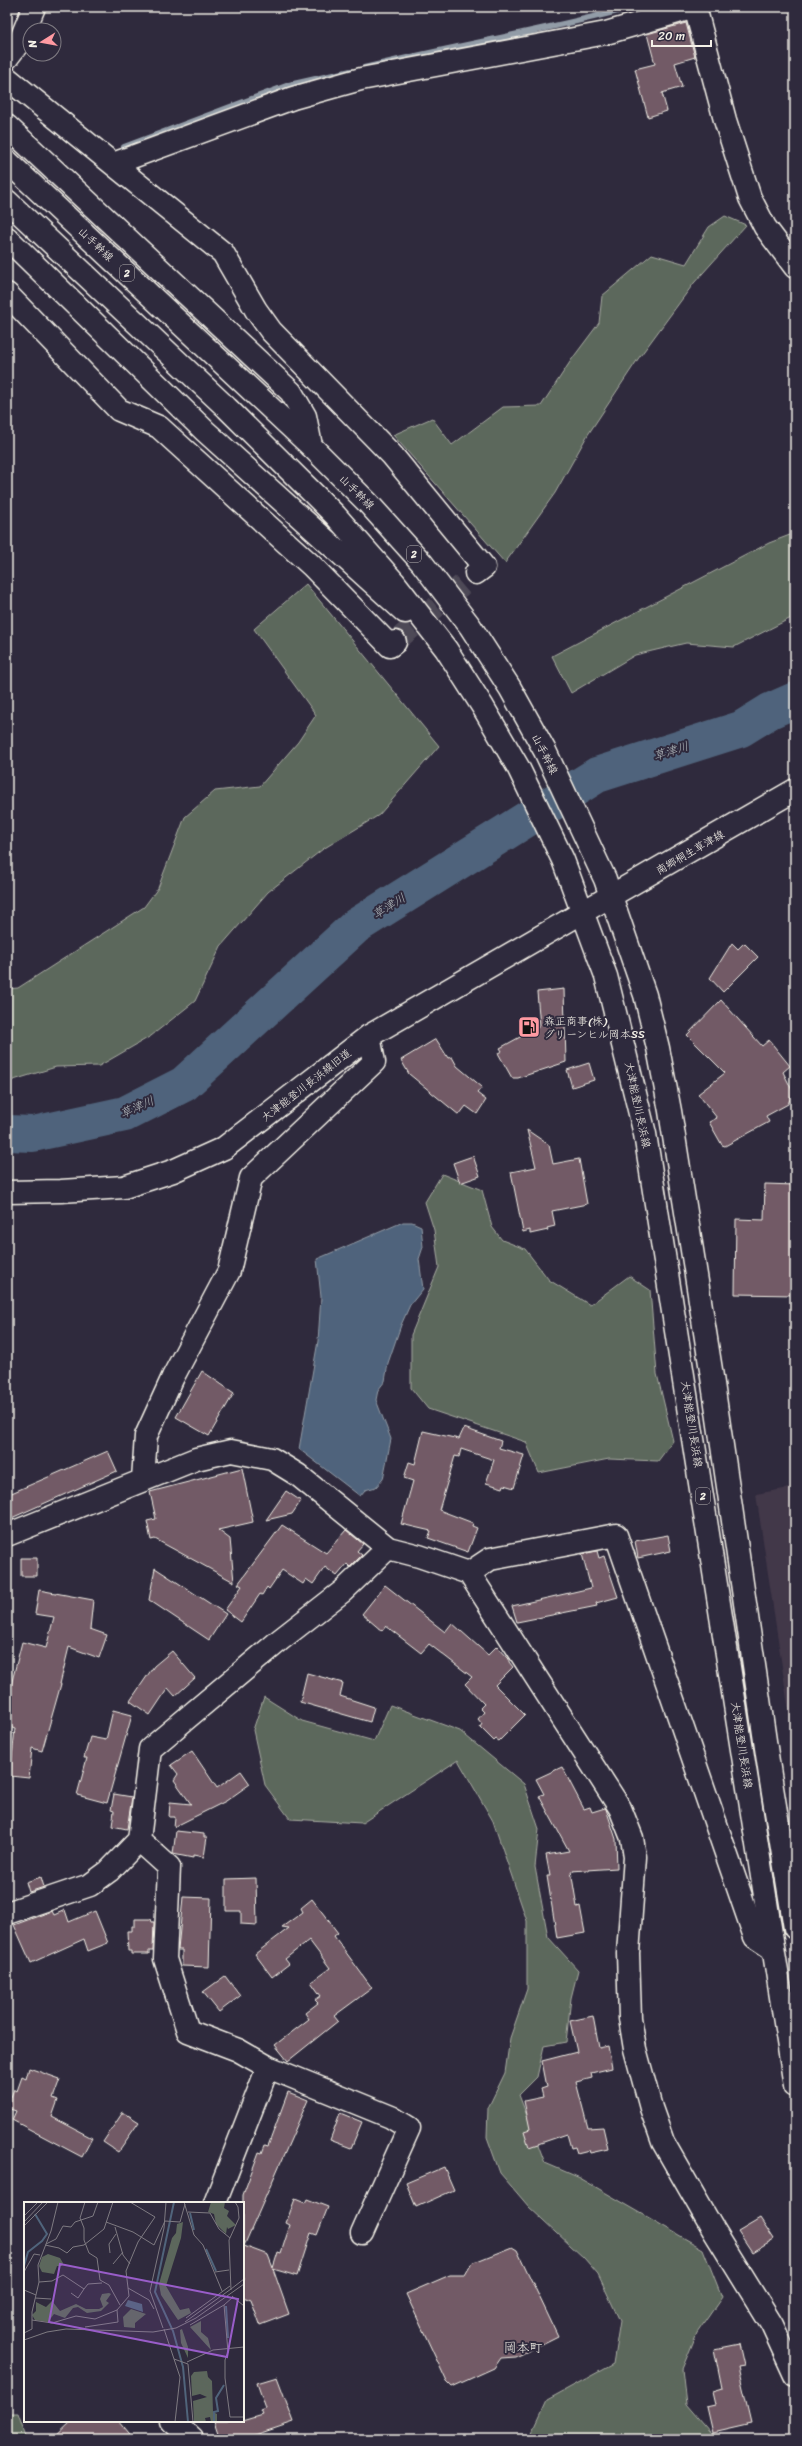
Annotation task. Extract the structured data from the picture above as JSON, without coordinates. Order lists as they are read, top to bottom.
{
  "streets": {
    "street": [
      "山手幹線",
      "2",
      "南郷桐生草津線",
      "大津能登川長浜線旧道",
      "大津能登川長浜線"
    ]
  },
  "crossings": [
    ["山手幹線", "南郷桐生草津線"],
    ["山手幹線", "大津能登川長浜線"],
    ["2", "南郷桐生草津線"],
    ["2", "大津能登川長浜線旧道"],
    ["2", "大津能登川長浜線"],
    ["南郷桐生草津線", "大津能登川長浜線旧道"],
    ["南郷桐生草津線", "大津能登川長浜線"],
    ["大津能登川長浜線旧道", "大津能登川長浜線"]
  ],
  "districts": ["岡本町"],
  "water": ["草津川"],
  "places": {
    "fuel station": ["森正商事(株) グリーンヒル岡本SS"]
  },
  "scale_bar": "20 m",
  "north": "left"
}
